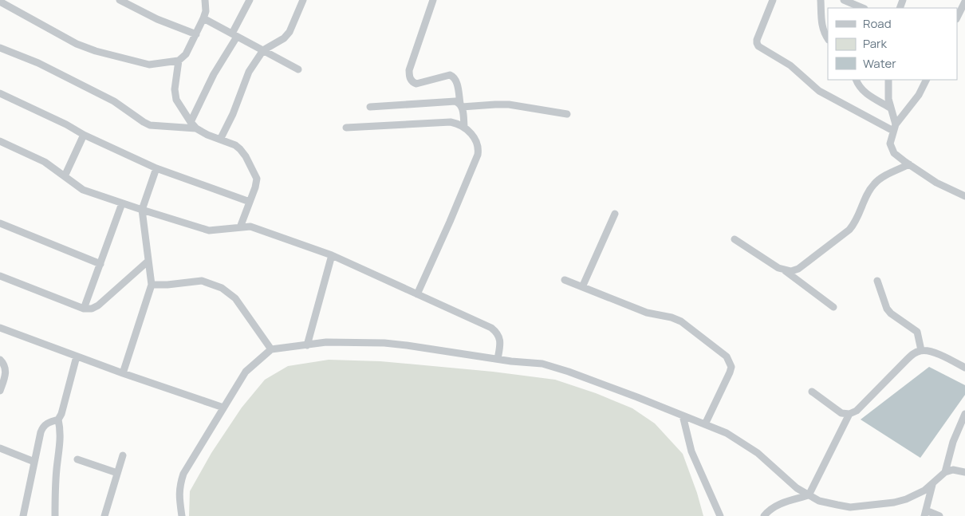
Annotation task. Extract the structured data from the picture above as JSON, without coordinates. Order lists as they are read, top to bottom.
{
  "legend": ["Road", "Park", "Water"]
}
